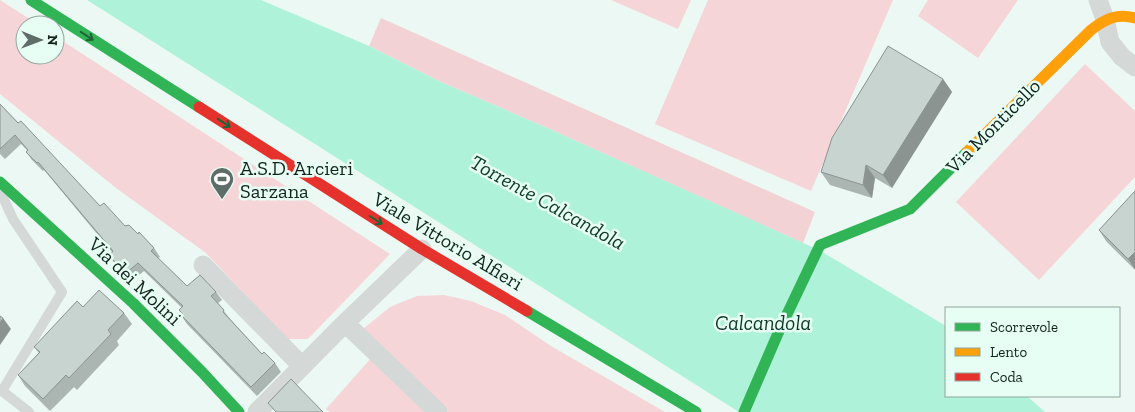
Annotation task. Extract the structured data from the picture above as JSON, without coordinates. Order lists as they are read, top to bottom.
{
  "streets": {
    "street": ["Via Monticello", "Viale Vittorio Alfieri", "Via dei Molini"]
  },
  "one_way": ["Viale Vittorio Alfieri"],
  "water": ["Torrente Calcandola", "Calcandola"],
  "places": {
    "sports": ["A.S.D. Arcieri Sarzana"]
  },
  "legend": ["Scorrevole", "Lento", "Coda"],
  "north": "right"
}
